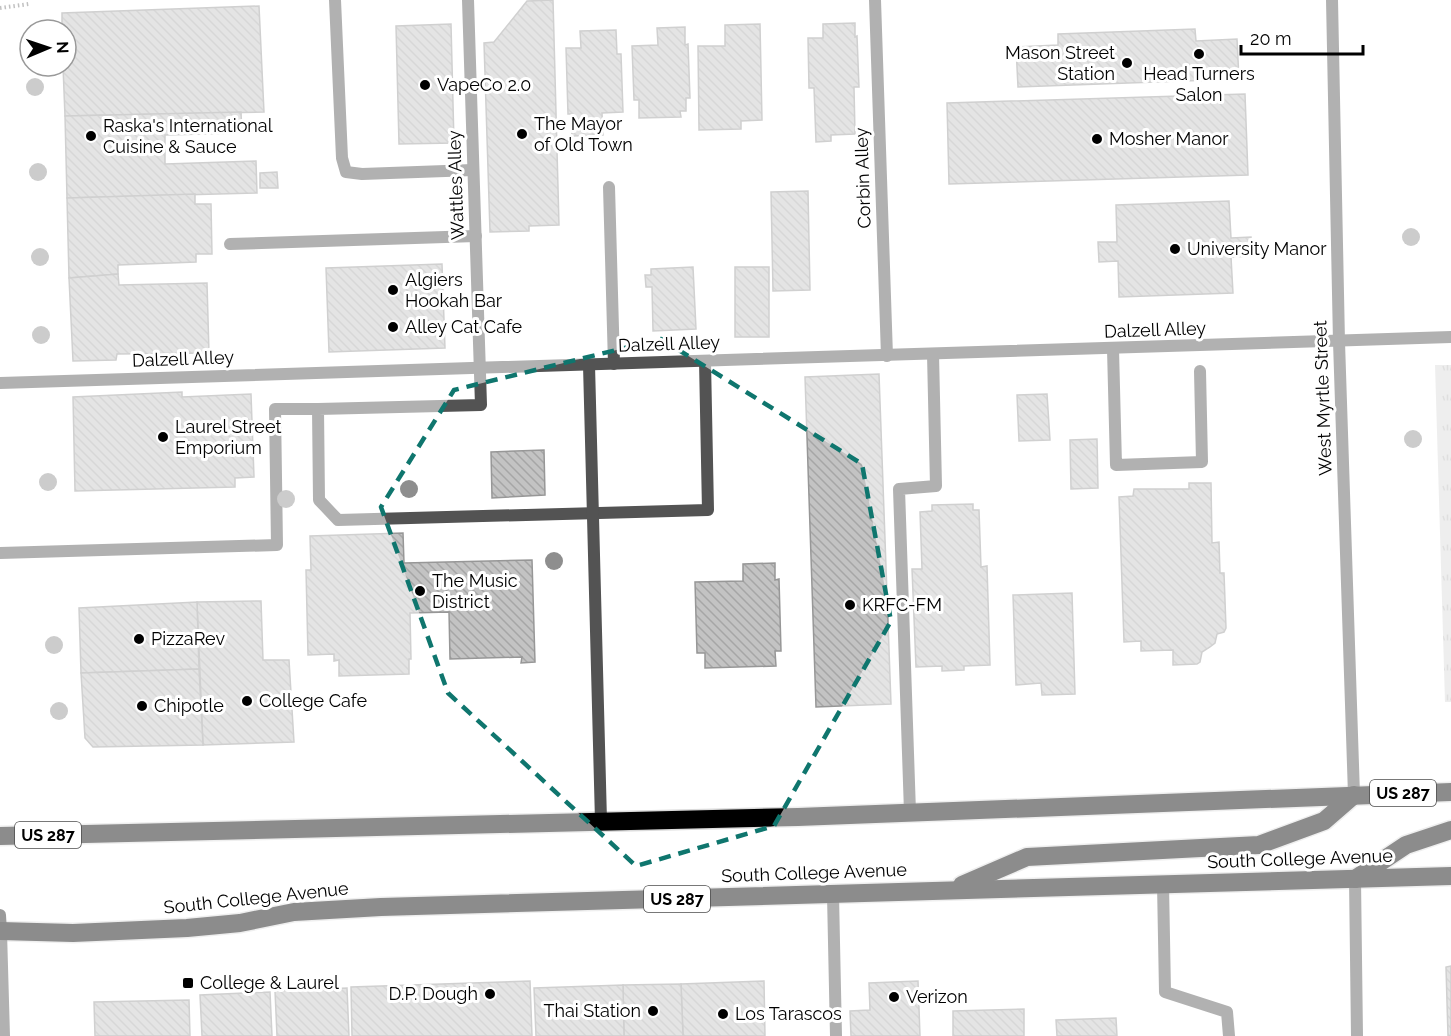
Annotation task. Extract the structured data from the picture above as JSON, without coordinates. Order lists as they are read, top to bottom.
{
  "streets": {
    "highway": ["US 287", "South College Avenue"],
    "street": [
      "Corbin Alley",
      "Wattles Alley",
      "Dalzell Alley",
      "West Myrtle Street"
    ]
  },
  "crossings": [
    ["Corbin Alley", "Dalzell Alley"],
    ["Wattles Alley", "Dalzell Alley"],
    ["Dalzell Alley", "West Myrtle Street"],
    ["West Myrtle Street", "US 287"]
  ],
  "places": {
    "other": [
      "Head Turners Salon",
      "Mason Street Station",
      "VapeCo 2.0",
      "The Mayor of Old Town",
      "Raska's International Cuisine & Sauce",
      "Mosher Manor",
      "University Manor",
      "Algiers Hookah Bar",
      "Alley Cat Cafe",
      "Laurel Street Emporium",
      "The Music District",
      "KRFC-FM",
      "PizzaRev",
      "College Cafe",
      "Chipotle",
      "D.P. Dough",
      "Verizon",
      "Thai Station",
      "Los Tarascos"
    ],
    "transit": ["College & Laurel"]
  },
  "scale_bar": "20 m",
  "north": "right"
}
